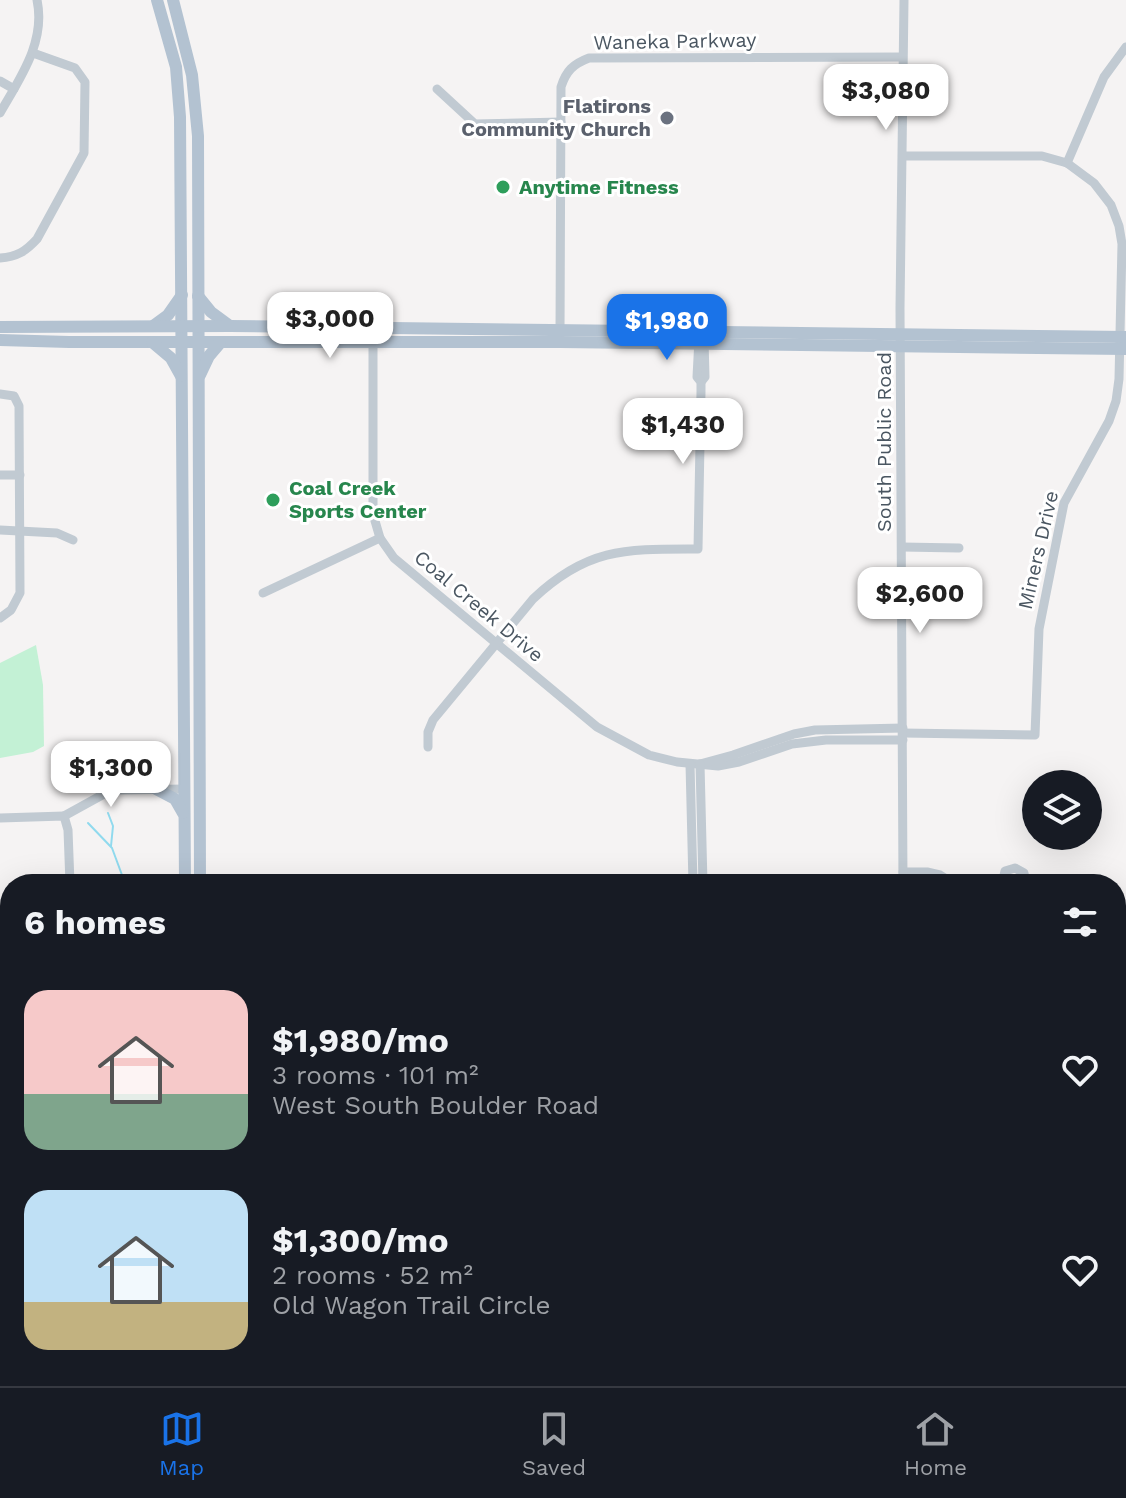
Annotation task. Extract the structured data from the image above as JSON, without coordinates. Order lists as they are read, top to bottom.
{
  "streets": {
    "street": [
      "Waneka Parkway",
      "South Public Road",
      "Miners Drive",
      "Coal Creek Drive"
    ]
  },
  "crossings": [
    ["Waneka Parkway", "South Public Road"],
    ["South Public Road", "Miners Drive"]
  ],
  "places": ["Flatirons Community Church", "Anytime Fitness", "Coal Creek Sports Center"],
  "page": {
    "price": [
      "$3,080",
      "$3,000",
      "$1,980",
      "$1,430",
      "$2,600",
      "$1,300"
    ],
    "heading": "6 homes",
    "list": [
      {
        "name": "$1,980/mo",
        "note": "3 rooms · 101 m² · West South Boulder Road"
      },
      {
        "name": "$1,300/mo",
        "note": "2 rooms · 52 m² · Old Wagon Trail Circle"
      }
    ],
    "tabs": ["Map", "Saved", "Home"]
  }
}
